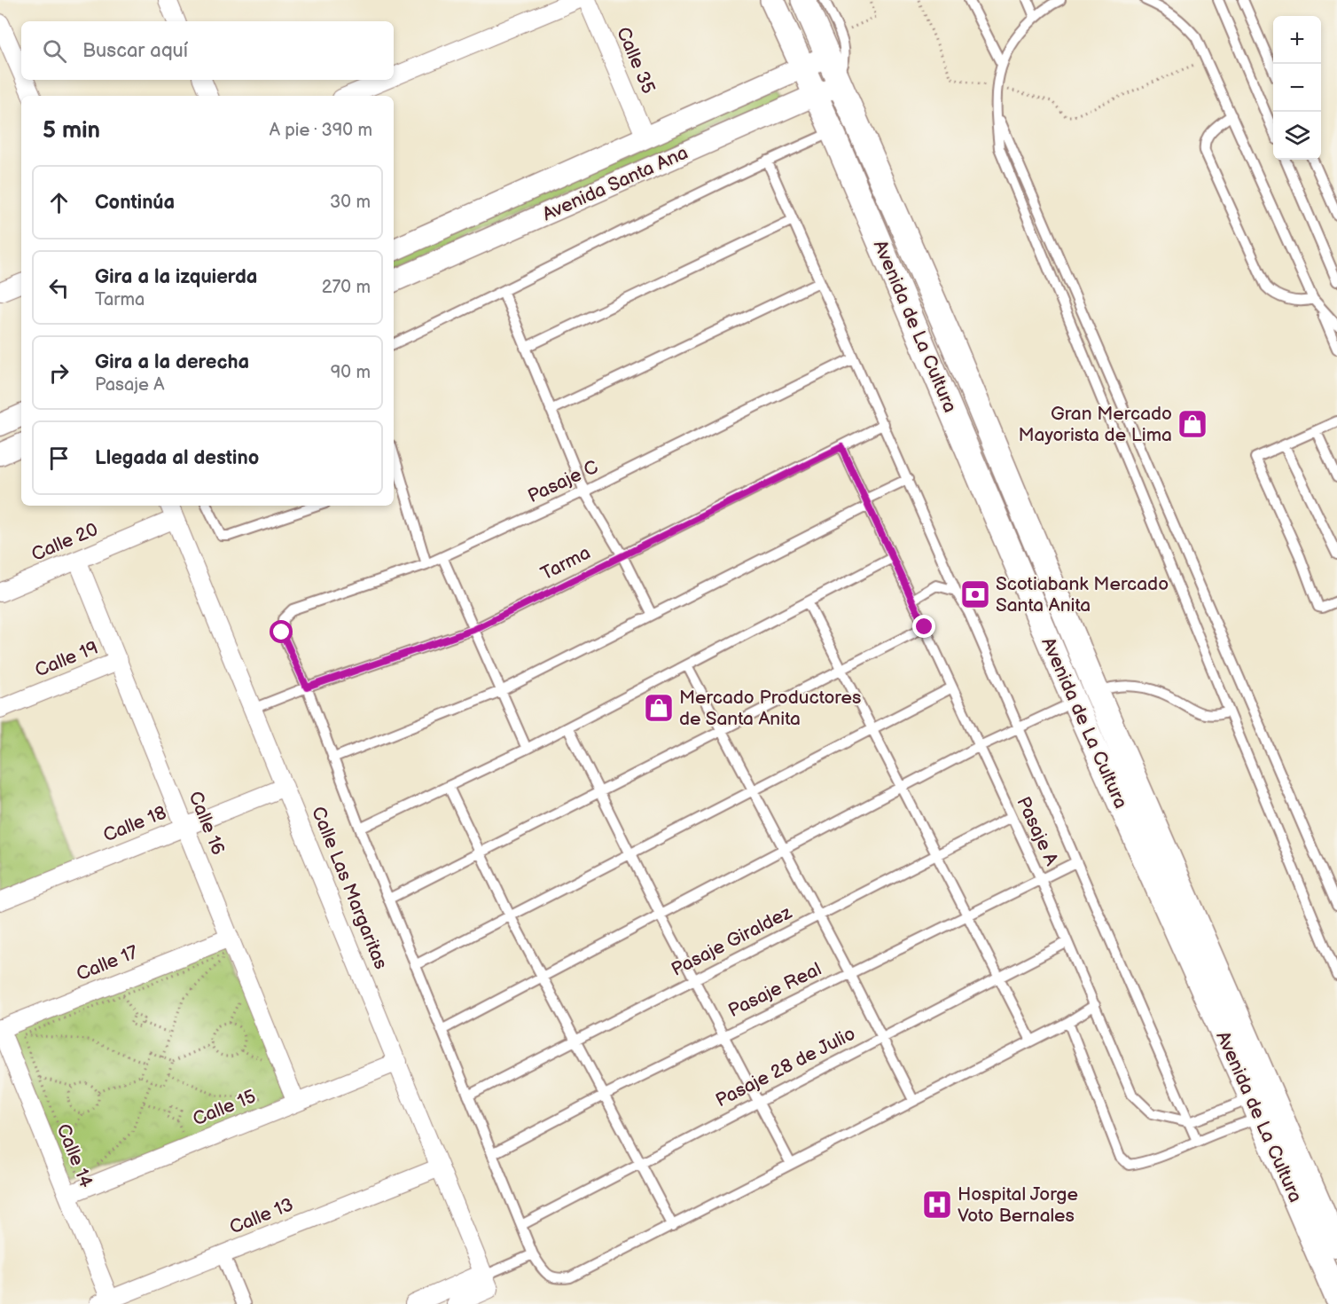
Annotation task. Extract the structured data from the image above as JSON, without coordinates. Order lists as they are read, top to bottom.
{
  "streets": {
    "main road": ["Avenida de La Cultura"],
    "street": [
      "Calle 35",
      "Avenida Santa Ana",
      "Calle 20",
      "Calle 19",
      "Calle 16",
      "Calle 18",
      "Calle Las Margaritas",
      "Calle 17",
      "Calle 15",
      "Calle 14",
      "Calle 13"
    ],
    "lane": [
      "Pasaje C",
      "Tarma",
      "Pasaje A",
      "Pasaje Giraldez",
      "Pasaje Real",
      "Pasaje 28 de Julio"
    ]
  },
  "crossings": [
    ["Calle 35", "Avenida Santa Ana"],
    ["Avenida Santa Ana", "Avenida de La Cultura"],
    ["Pasaje C", "Tarma"],
    ["Calle 20", "Calle 16"],
    ["Calle 20", "Calle Las Margaritas"],
    ["Tarma", "Pasaje A"],
    ["Tarma", "Calle Las Margaritas"],
    ["Calle 19", "Calle 16"],
    ["Calle 16", "Calle 18"],
    ["Calle 16", "Calle 17"],
    ["Calle 16", "Calle 15"],
    ["Calle 18", "Calle Las Margaritas"],
    ["Pasaje A", "Pasaje Giraldez"],
    ["Pasaje A", "Pasaje Real"],
    ["Pasaje A", "Pasaje 28 de Julio"],
    ["Calle Las Margaritas", "Calle 15"],
    ["Calle Las Margaritas", "Calle 13"],
    ["Calle 17", "Calle 14"],
    ["Calle 15", "Calle 14"],
    ["Calle 14", "Calle 13"]
  ],
  "places": {
    "shop": ["Gran Mercado Mayorista de Lima", "Mercado Productores de Santa Anita"],
    "bank": ["Scotiabank Mercado Santa Anita"],
    "hospital": ["Hospital Jorge Voto Bernales"]
  },
  "page": {
    "map_buttons": ["+", "−"],
    "search": "Buscar aquí",
    "heading": ["5 min", "A pie · 390 m"],
    "list": [
      ["Continúa", "30 m"],
      ["Gira a la izquierda", "Tarma", "270 m"],
      ["Gira a la derecha", "Pasaje A", "90 m"],
      "Llegada al destino"
    ]
  }
}
